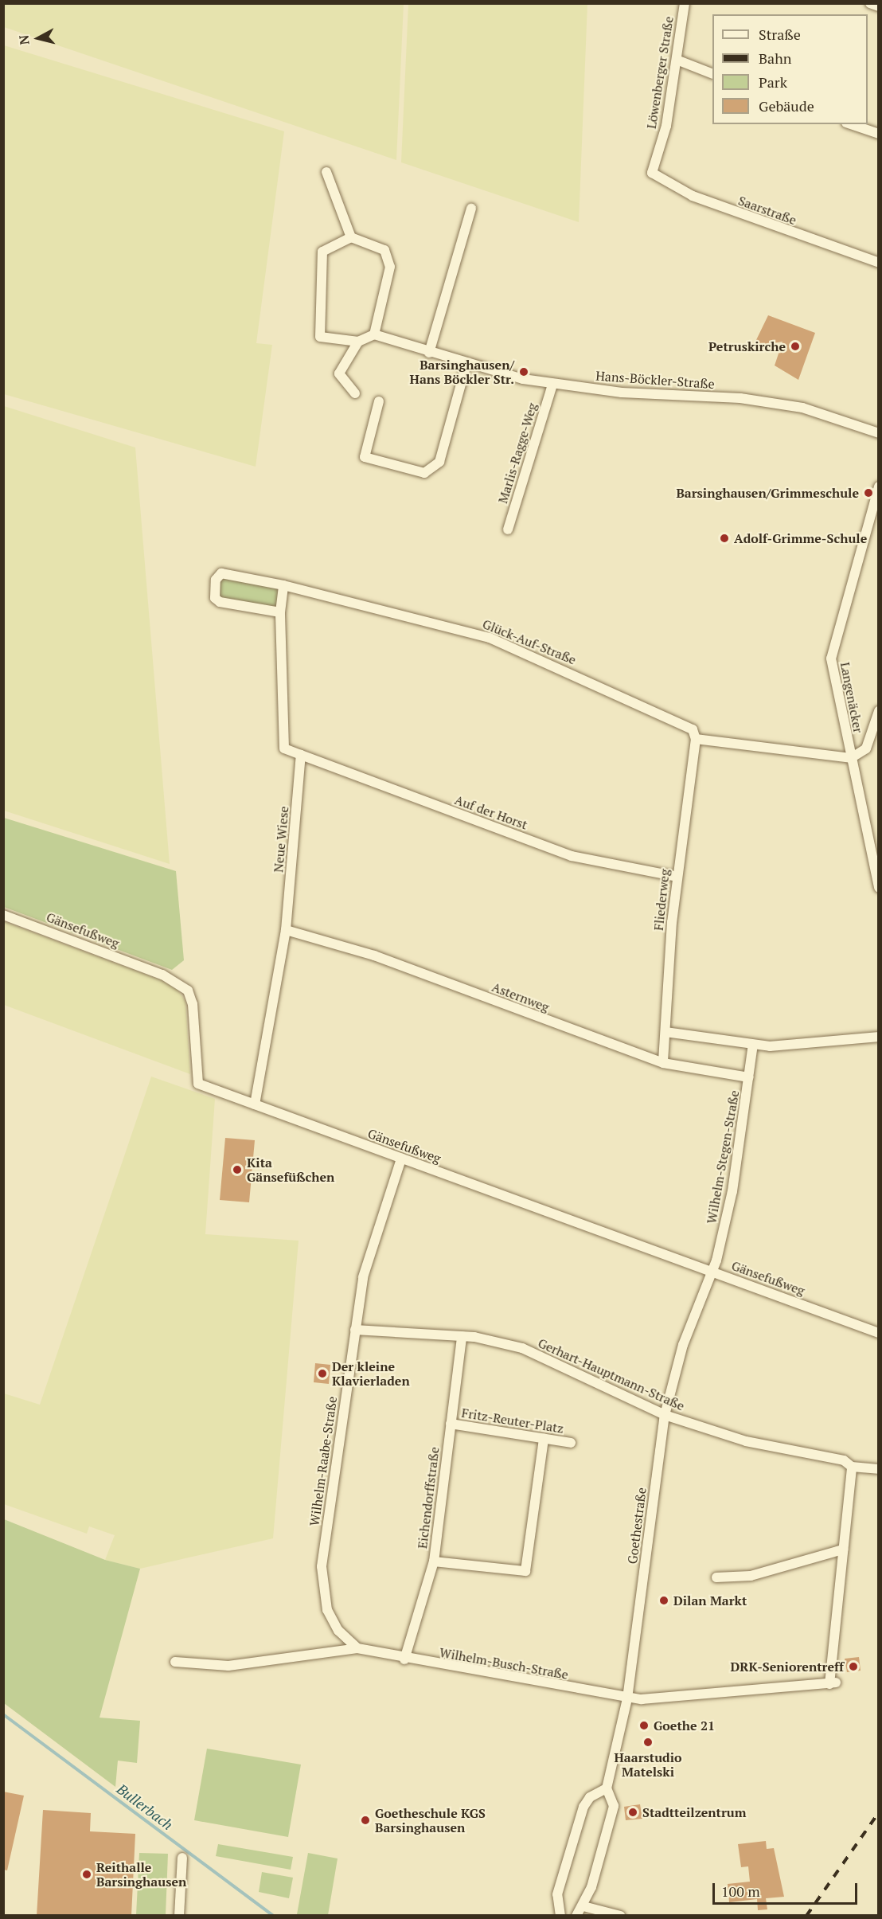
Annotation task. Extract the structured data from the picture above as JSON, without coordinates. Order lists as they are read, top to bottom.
{
  "streets": {
    "street": [
      "Löwenberger Straße",
      "Saarstraße",
      "Hans-Böckler-Straße",
      "Marlis-Ragge-Weg",
      "Glück-Auf-Straße",
      "Langenäcker",
      "Auf der Horst",
      "Neue Wiese",
      "Fliederweg",
      "Gänsefußweg",
      "Asternweg",
      "Wilhelm-Stegen-Straße",
      "Gerhart-Hauptmann-Straße",
      "Fritz-Reuter-Platz",
      "Wilhelm-Raabe-Straße",
      "Eichendorffstraße",
      "Goethestraße",
      "Wilhelm-Busch-Straße"
    ]
  },
  "crossings": [
    ["Löwenberger Straße", "Saarstraße"],
    ["Hans-Böckler-Straße", "Marlis-Ragge-Weg"],
    ["Glück-Auf-Straße", "Fliederweg"],
    ["Auf der Horst", "Neue Wiese"],
    ["Auf der Horst", "Fliederweg"],
    ["Neue Wiese", "Gänsefußweg"],
    ["Neue Wiese", "Asternweg"],
    ["Fliederweg", "Asternweg"],
    ["Gänsefußweg", "Wilhelm-Stegen-Straße"],
    ["Gänsefußweg", "Wilhelm-Raabe-Straße"],
    ["Gänsefußweg", "Goethestraße"],
    ["Asternweg", "Wilhelm-Stegen-Straße"],
    ["Wilhelm-Stegen-Straße", "Goethestraße"],
    ["Gerhart-Hauptmann-Straße", "Wilhelm-Raabe-Straße"],
    ["Gerhart-Hauptmann-Straße", "Eichendorffstraße"],
    ["Gerhart-Hauptmann-Straße", "Goethestraße"],
    ["Fritz-Reuter-Platz", "Eichendorffstraße"],
    ["Wilhelm-Raabe-Straße", "Wilhelm-Busch-Straße"],
    ["Eichendorffstraße", "Wilhelm-Busch-Straße"],
    ["Goethestraße", "Wilhelm-Busch-Straße"]
  ],
  "water": ["Bullerbach"],
  "places": [
    "Petruskirche",
    "Barsinghausen/ Hans Böckler Str.",
    "Barsinghausen/Grimmeschule",
    "Adolf-Grimme-Schule",
    "Kita Gänsefüßchen",
    "Der kleine Klavierladen",
    "Dilan Markt",
    "DRK-Seniorentreff",
    "Goethe 21",
    "Haarstudio Matelski",
    "Stadtteilzentrum",
    "Goetheschule KGS Barsinghausen",
    "Reithalle Barsinghausen"
  ],
  "legend": [
    "Straße",
    "Bahn",
    "Park",
    "Gebäude"
  ],
  "scale_bar": "100 m",
  "north": "left"
}
